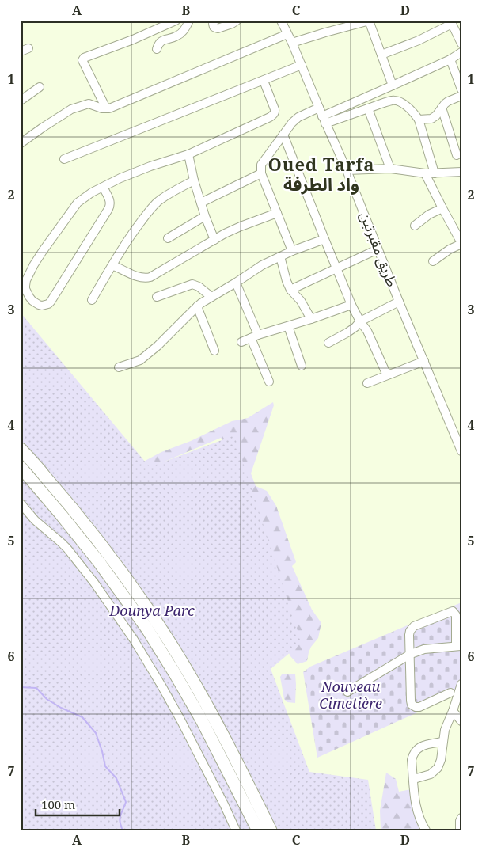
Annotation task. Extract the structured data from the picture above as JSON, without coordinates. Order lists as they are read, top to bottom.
{
  "streets": {
    "street": ["طريق مقبرتين"]
  },
  "districts": ["Oued Tarfa واد الطرفة"],
  "parks": ["Dounya Parc", "Nouveau Cimetière"],
  "scale_bar": "100 m",
  "grid": {
    "columns": [
      "A",
      "B",
      "C",
      "D"
    ],
    "rows": [
      "1",
      "2",
      "3",
      "4",
      "5",
      "6",
      "7"
    ]
  }
}
